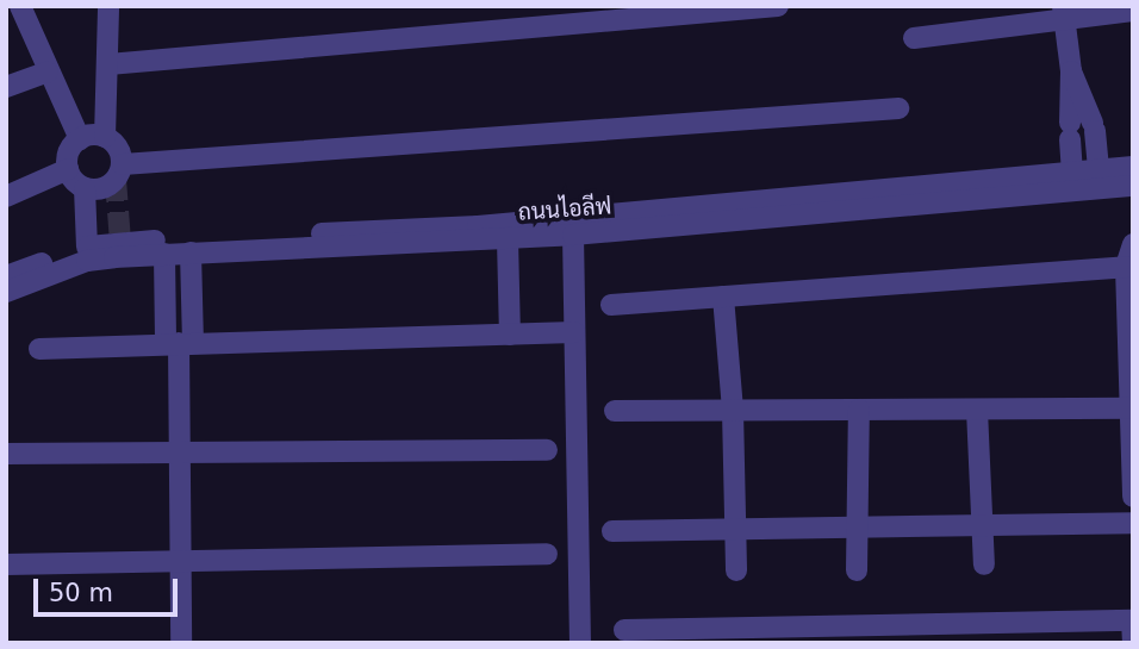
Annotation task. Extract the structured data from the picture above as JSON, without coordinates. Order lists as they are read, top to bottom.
{
  "streets": {
    "street": ["ถนนไอลีฟ"]
  },
  "scale_bar": "50 m"
}
